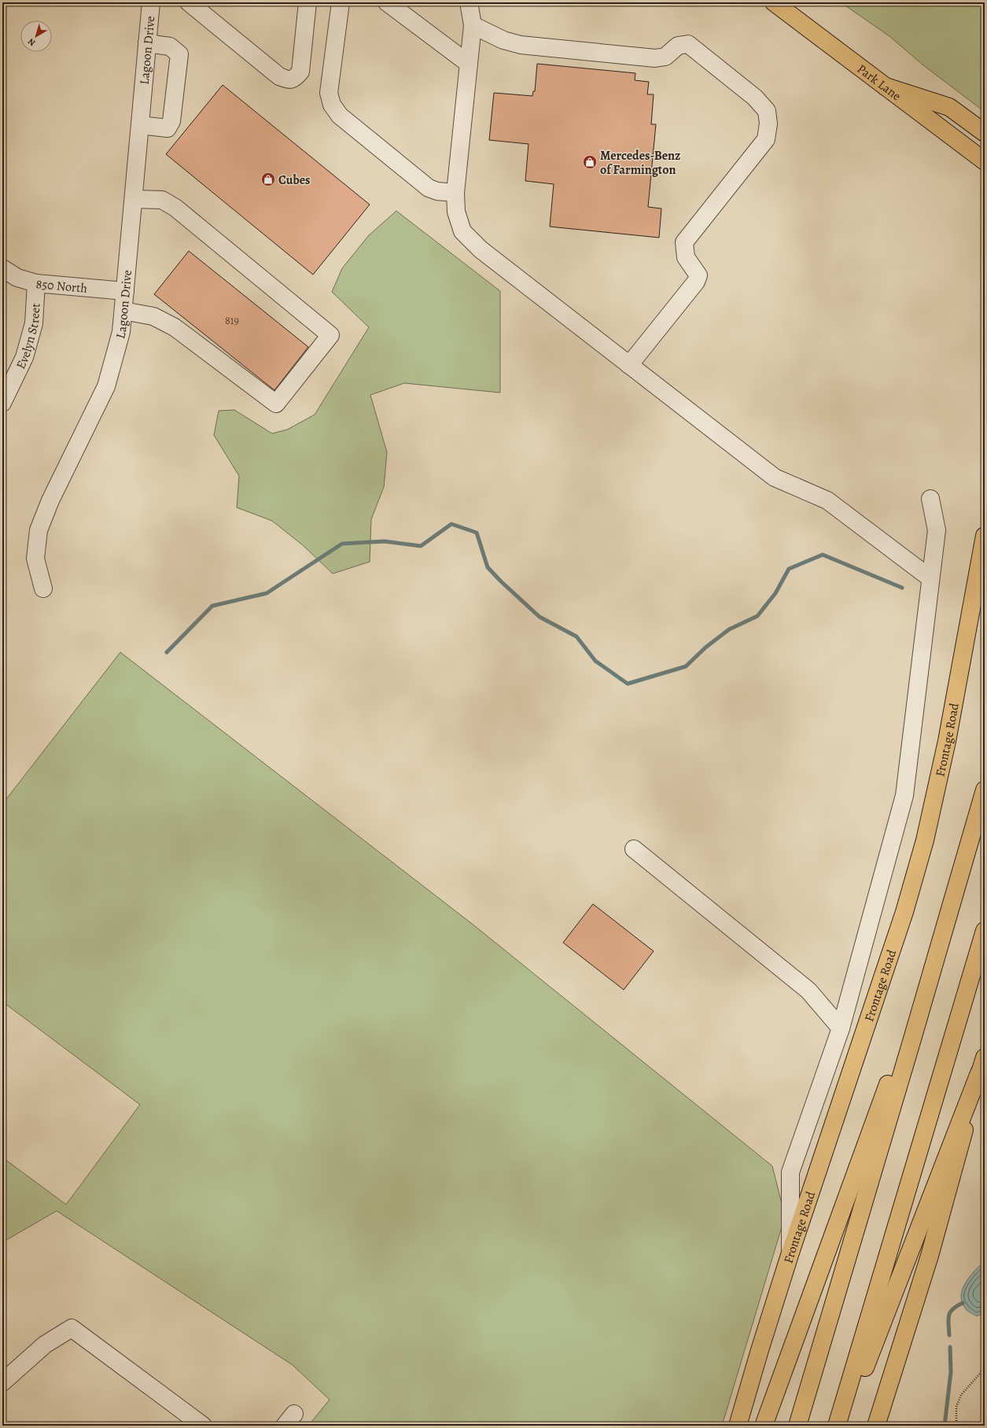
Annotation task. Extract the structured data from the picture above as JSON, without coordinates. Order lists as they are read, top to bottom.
{
  "streets": {
    "main road": ["Park Lane", "Frontage Road"],
    "street": ["Lagoon Drive", "850 North", "Evelyn Street"]
  },
  "crossings": [
    ["Lagoon Drive", "850 North"],
    ["850 North", "Evelyn Street"]
  ],
  "places": {
    "shop": ["Mercedes-Benz of Farmington", "Cubes"]
  },
  "house_numbers": ["819"],
  "north": "bottom left"
}
